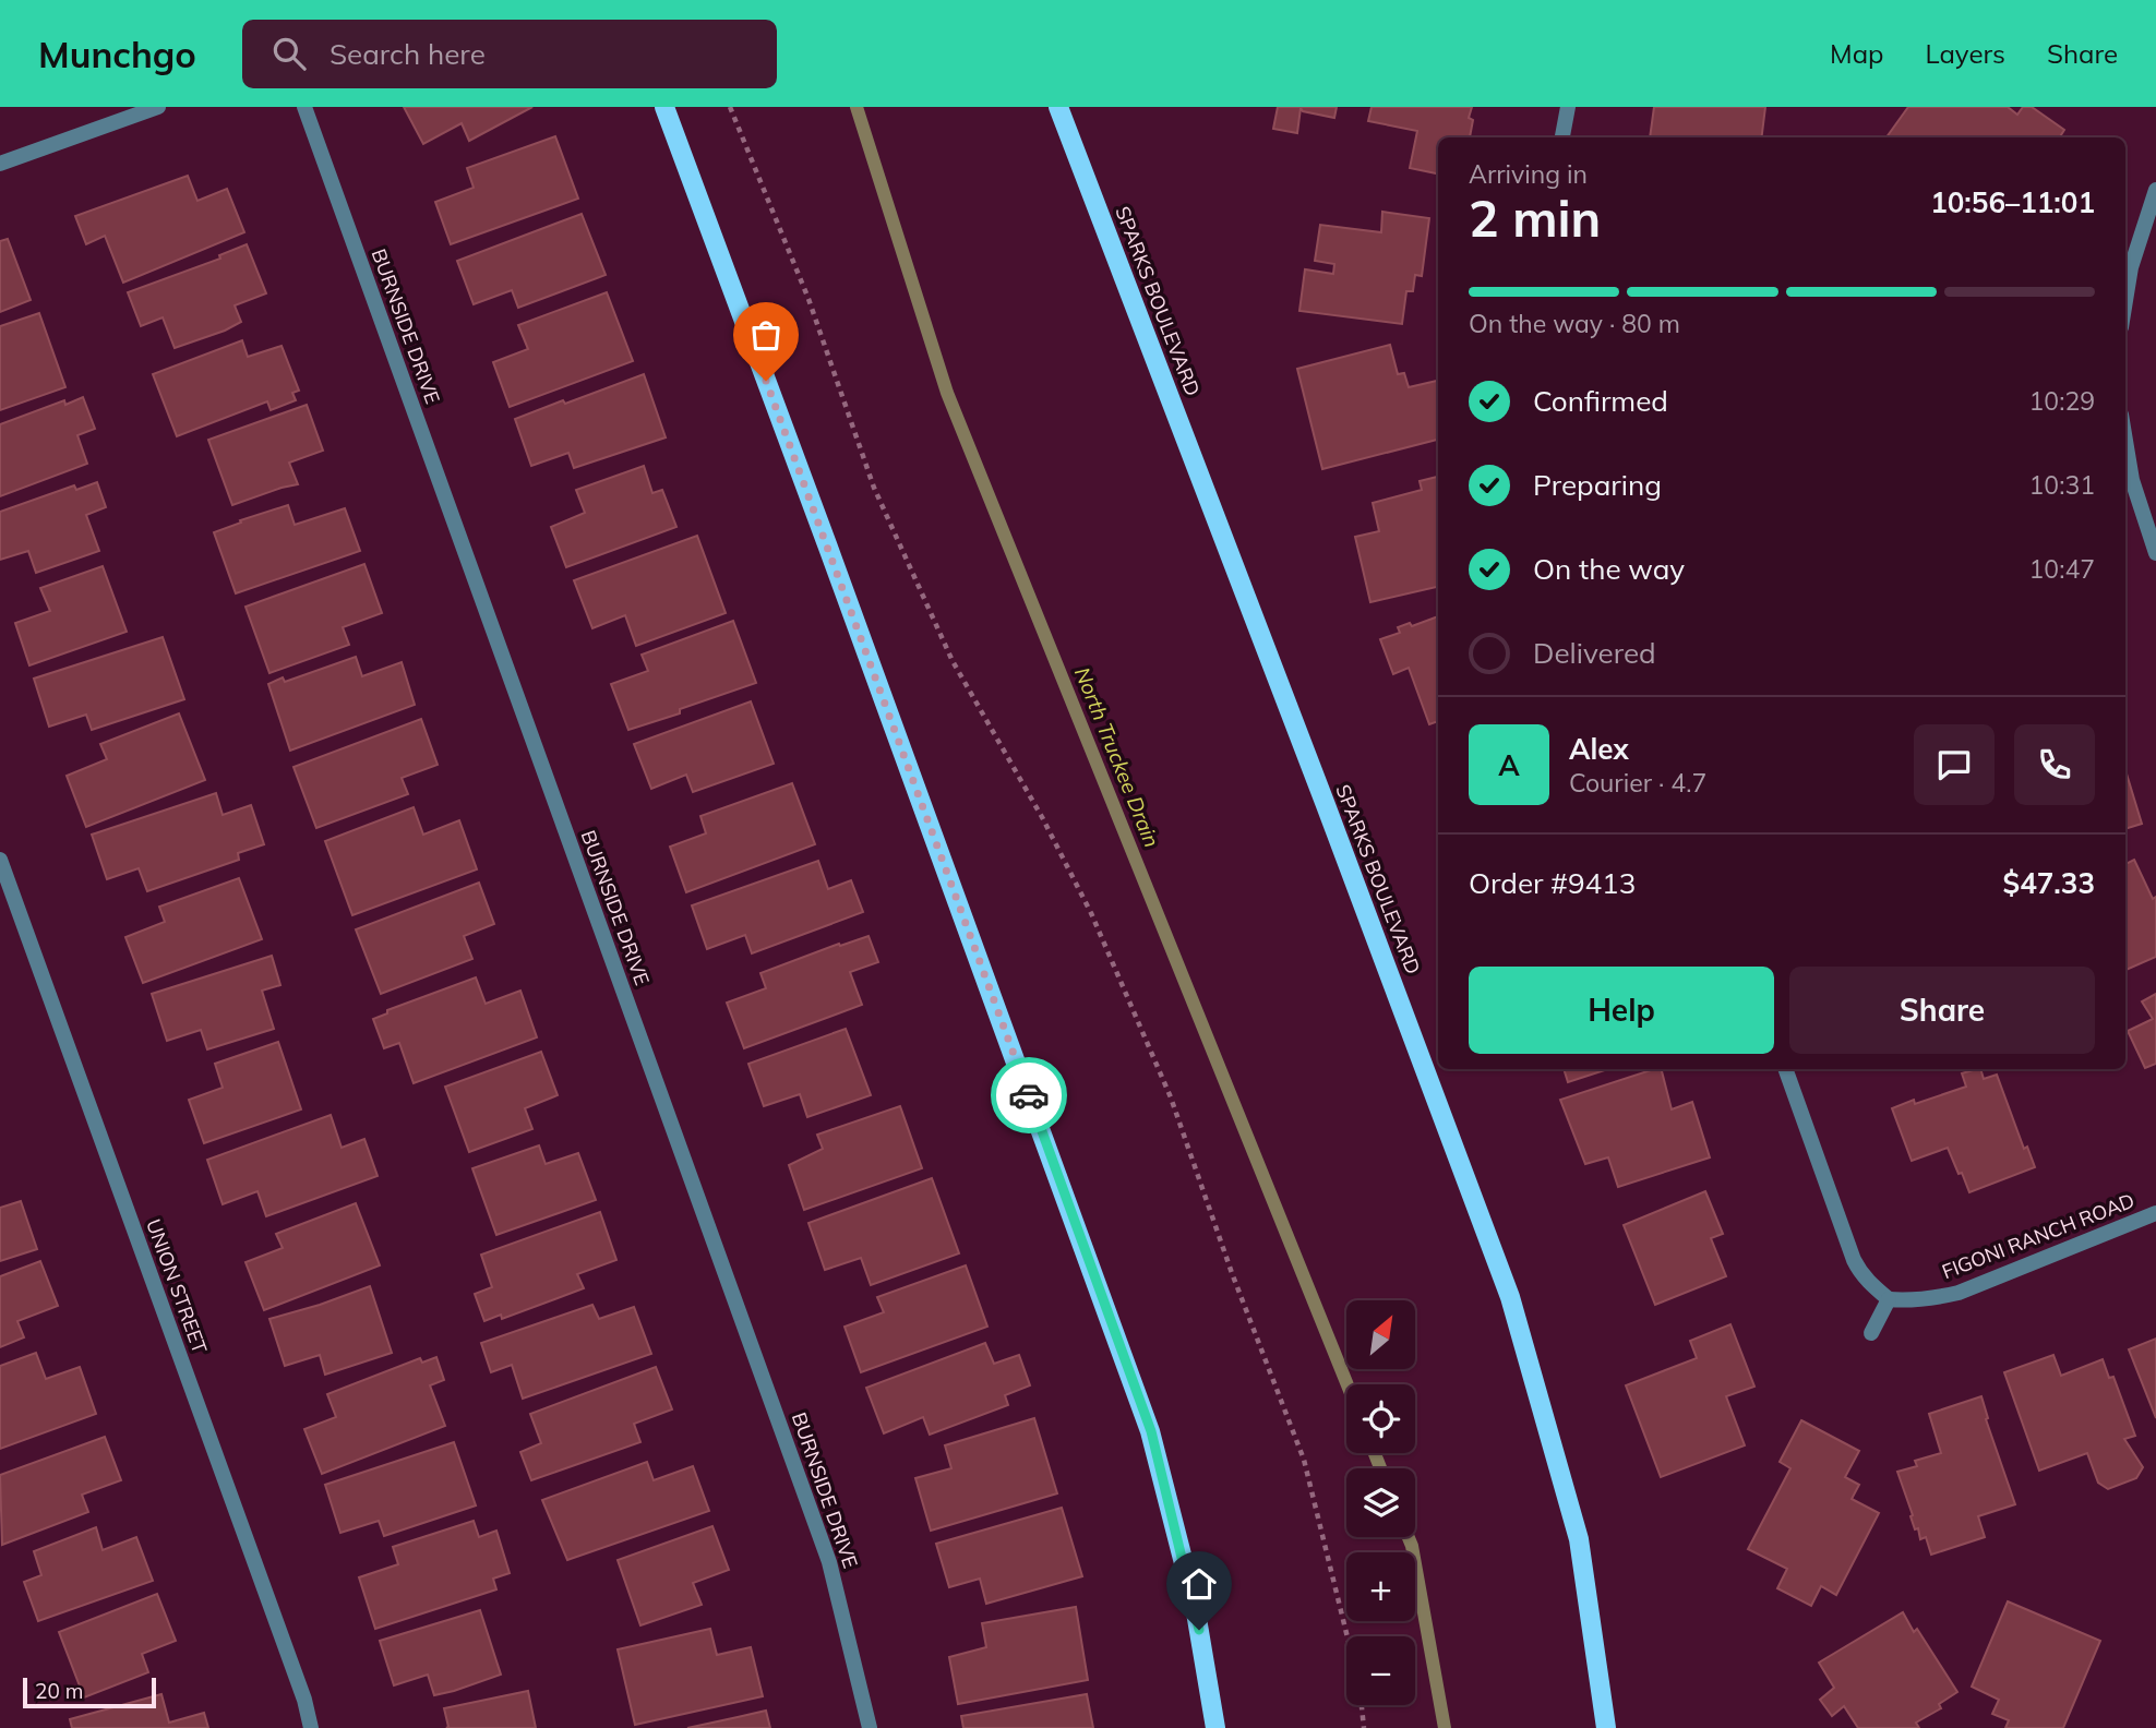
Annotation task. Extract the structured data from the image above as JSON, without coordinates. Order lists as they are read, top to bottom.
{
  "streets": {
    "main road": ["SPARKS BOULEVARD"],
    "street": ["BURNSIDE DRIVE", "FIGONI RANCH ROAD", "UNION STREET"]
  },
  "water": ["North Truckee Drain"],
  "scale_bar": "20 m",
  "north": "top right",
  "page": {
    "header": "Munchgo",
    "search": "Search here",
    "nav": ["Map", "Layers", "Share"],
    "heading": ["2 min", "Arriving in", "10:56–11:01"],
    "panel": [
      "Alex",
      "Courier · 4.7",
      "Order #9413",
      "$47.33"
    ],
    "bar": "On the way · 80 m",
    "list": [
      ["Confirmed", "10:29"],
      ["Preparing", "10:31"],
      ["On the way", "10:47"],
      "Delivered"
    ],
    "round": "A",
    "buttons": ["Help", "Share"],
    "map_buttons": ["+", "−"],
    "scale": "20 m"
  }
}
